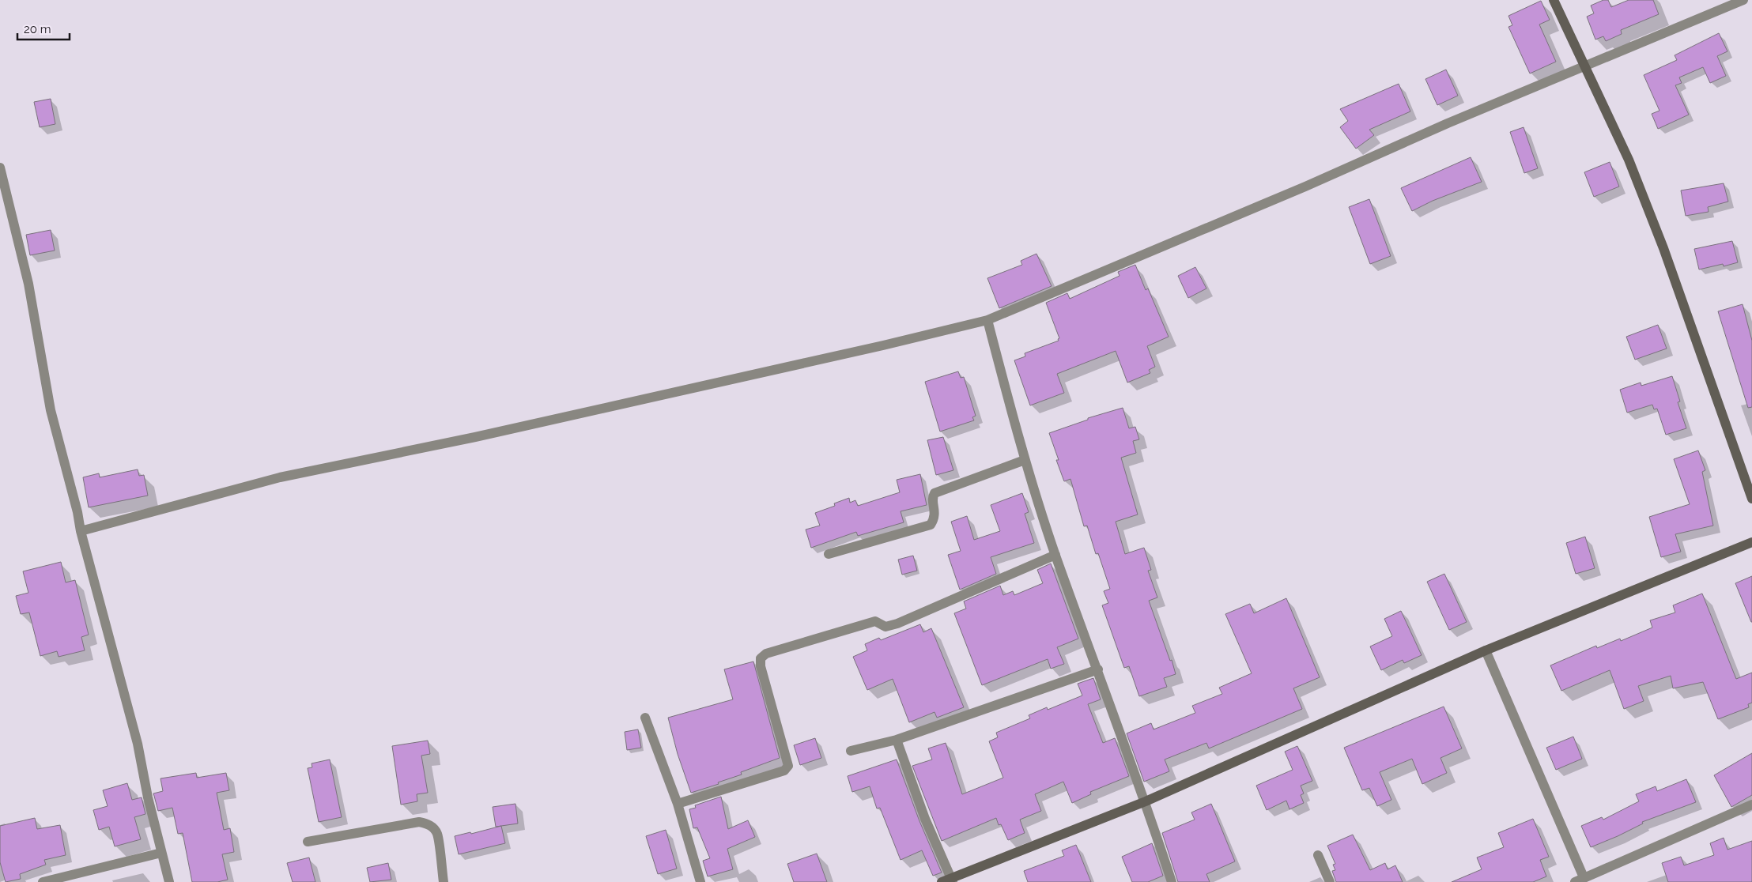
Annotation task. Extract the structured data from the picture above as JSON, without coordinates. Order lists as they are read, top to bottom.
{
  "scale_bar": "20 m"
}
